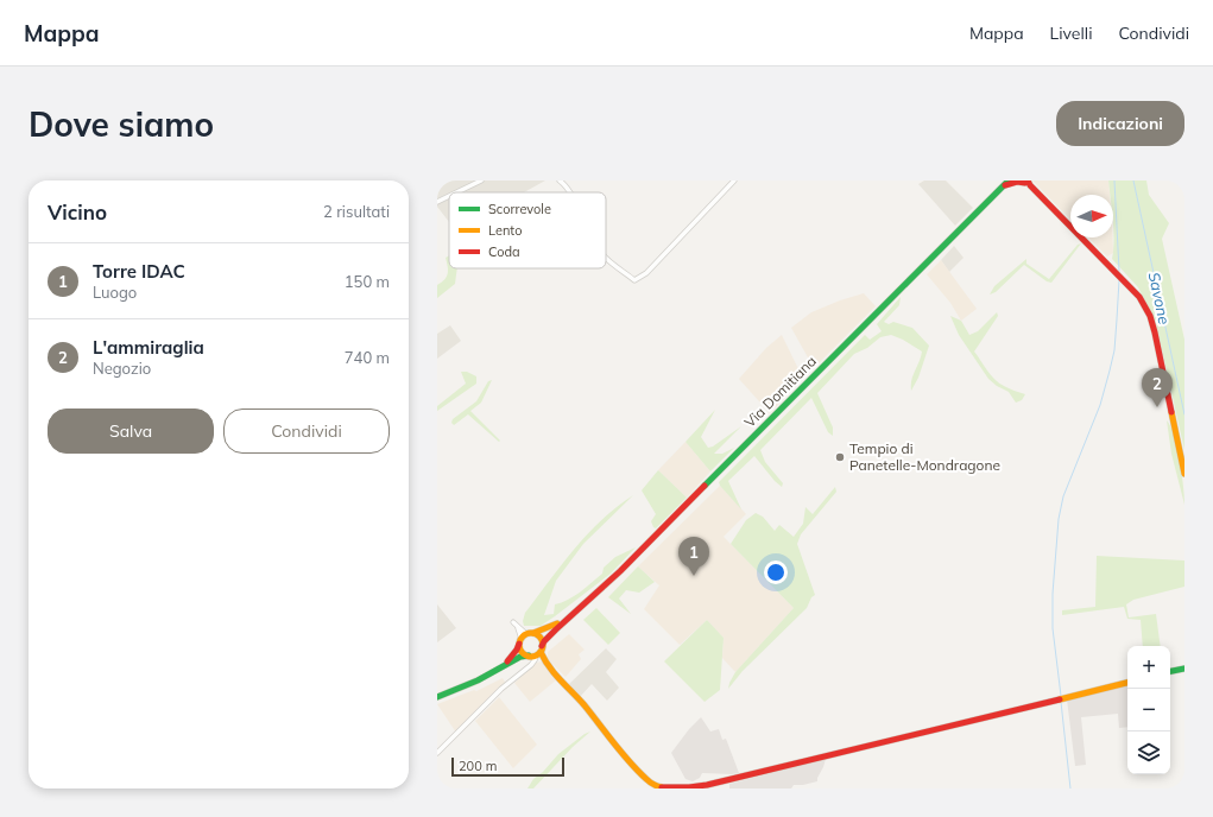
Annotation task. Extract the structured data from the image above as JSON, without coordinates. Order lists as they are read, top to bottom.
{
  "streets": {
    "street": ["Via Domitiana"]
  },
  "water": ["Savone"],
  "places": ["Tempio di Panetelle-Mondragone"],
  "legend": ["Scorrevole", "Lento", "Coda"],
  "scale_bar": "200 m",
  "north": "right",
  "page": {
    "header": "Mappa",
    "nav": ["Mappa", "Livelli", "Condividi"],
    "buttons": [
      "Indicazioni",
      ["Salva", "Condividi"]
    ],
    "title": "Dove siamo",
    "heading": ["Vicino", "2 risultati"],
    "list": [
      {
        "mark": "1",
        "name": "Torre IDAC",
        "note": "Luogo",
        "value": "150 m"
      },
      {
        "mark": "2",
        "name": "L'ammiraglia",
        "note": "Negozio",
        "value": "740 m"
      }
    ],
    "pins": ["2", "1"],
    "map_buttons": ["+", "−"],
    "scale": "200 m"
  }
}
